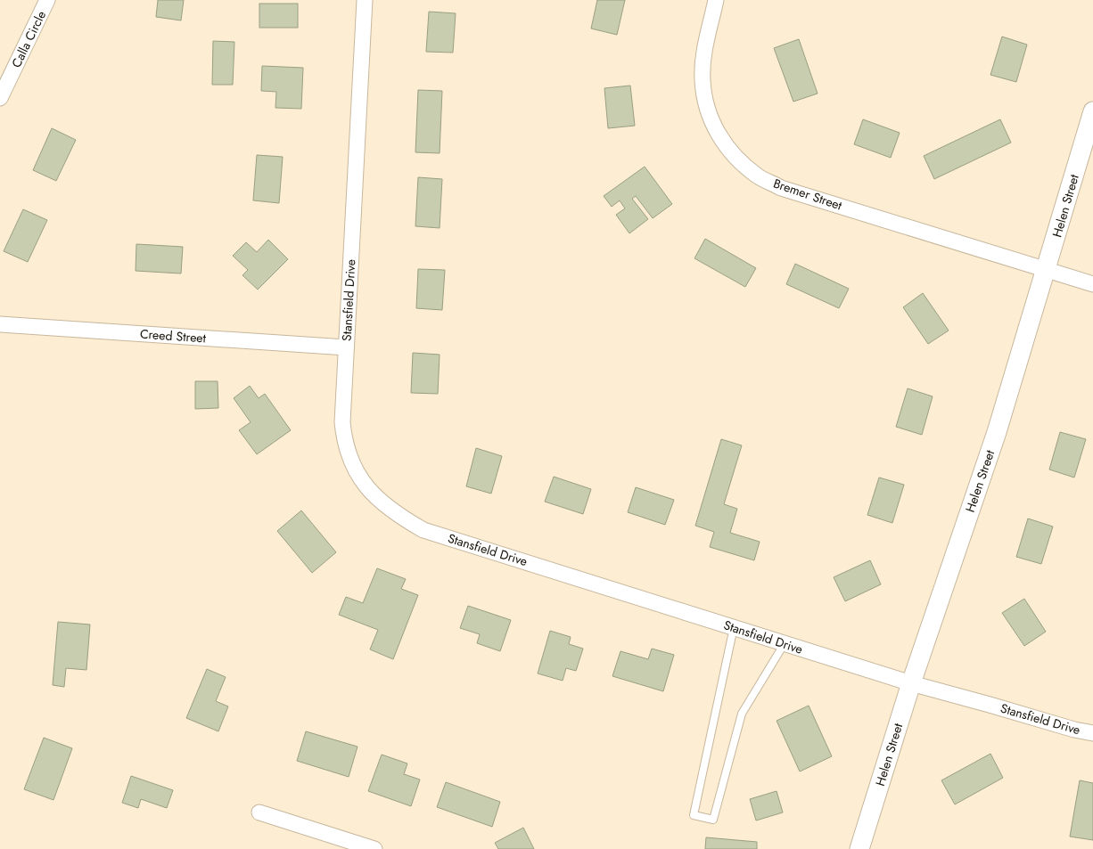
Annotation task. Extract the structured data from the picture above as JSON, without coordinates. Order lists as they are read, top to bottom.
{
  "streets": {
    "street": [
      "Calla Circle",
      "Bremer Street",
      "Helen Street",
      "Stansfield Drive",
      "Creed Street"
    ]
  },
  "crossings": [
    ["Bremer Street", "Helen Street"],
    ["Helen Street", "Stansfield Drive"],
    ["Stansfield Drive", "Creed Street"]
  ]
}
